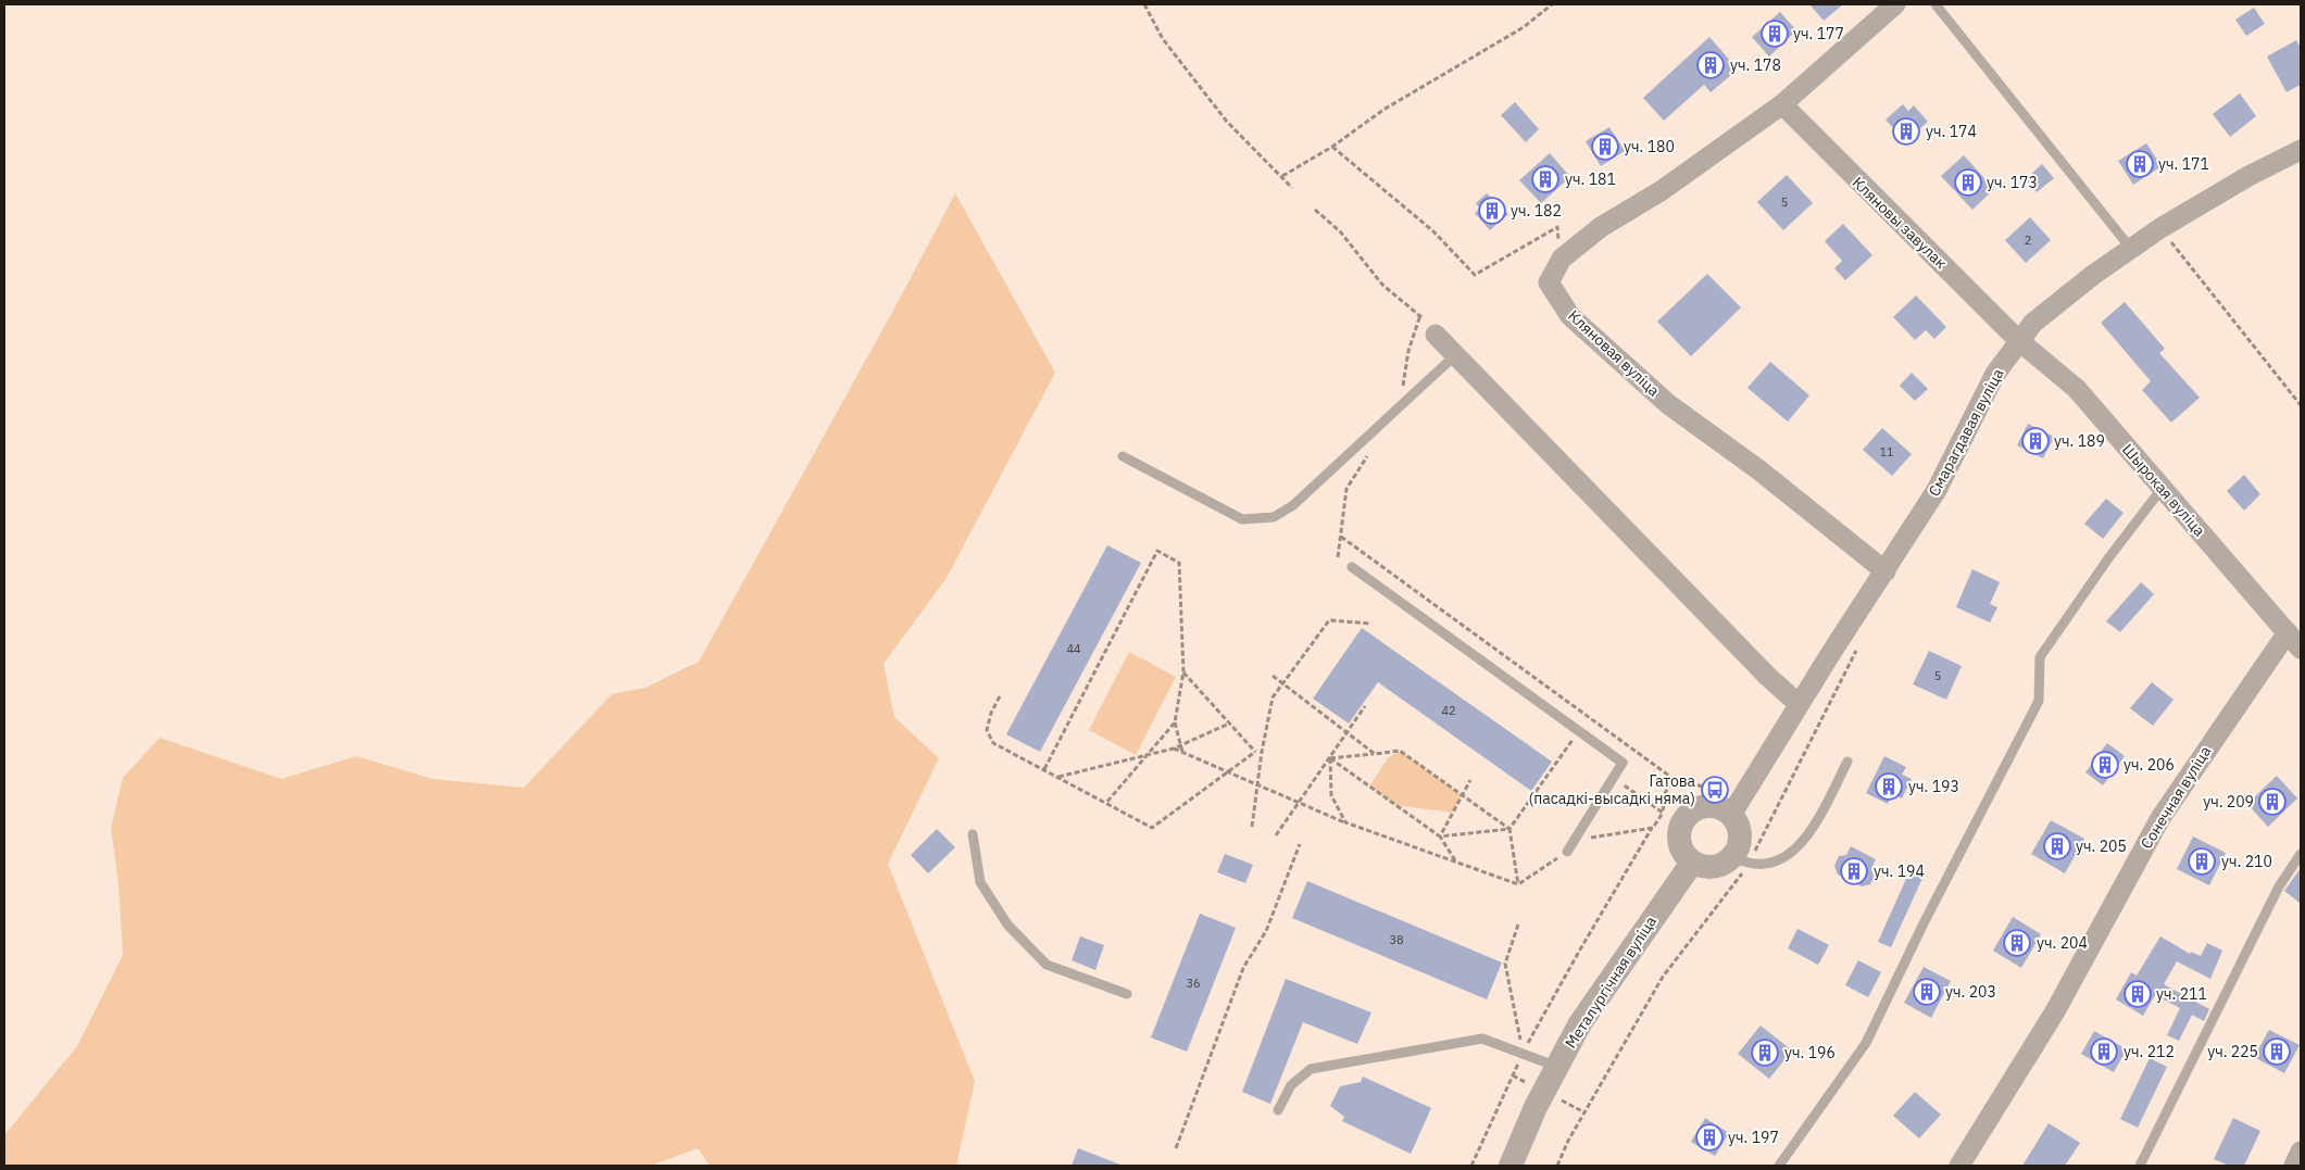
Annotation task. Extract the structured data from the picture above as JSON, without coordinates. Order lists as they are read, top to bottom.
{
  "streets": {
    "street": [
      "Кляновы завулак",
      "Кляновая вуліца",
      "Смарагдавая вуліца",
      "Шырокая вуліца",
      "Сонечная вуліца",
      "Металургічная вуліца"
    ]
  },
  "crossings": [
    ["Кляновы завулак", "Кляновая вуліца"],
    ["Кляновы завулак", "Смарагдавая вуліца"],
    ["Кляновы завулак", "Шырокая вуліца"],
    ["Кляновая вуліца", "Смарагдавая вуліца"],
    ["Смарагдавая вуліца", "Шырокая вуліца"],
    ["Смарагдавая вуліца", "Металургічная вуліца"],
    ["Шырокая вуліца", "Сонечная вуліца"]
  ],
  "places": {
    "building": [
      "уч. 177",
      "уч. 178",
      "уч. 174",
      "уч. 180",
      "уч. 171",
      "уч. 181",
      "уч. 173",
      "уч. 182",
      "уч. 189",
      "уч. 206",
      "уч. 193",
      "уч. 209",
      "уч. 205",
      "уч. 210",
      "уч. 194",
      "уч. 204",
      "уч. 203",
      "уч. 211",
      "уч. 212",
      "уч. 225",
      "уч. 196",
      "уч. 197"
    ],
    "bus stop": ["Гатова (пасадкі-высадкі няма)"]
  },
  "house_numbers": [
    "5",
    "2",
    "11",
    "44",
    "5",
    "42",
    "38",
    "36"
  ]
}
